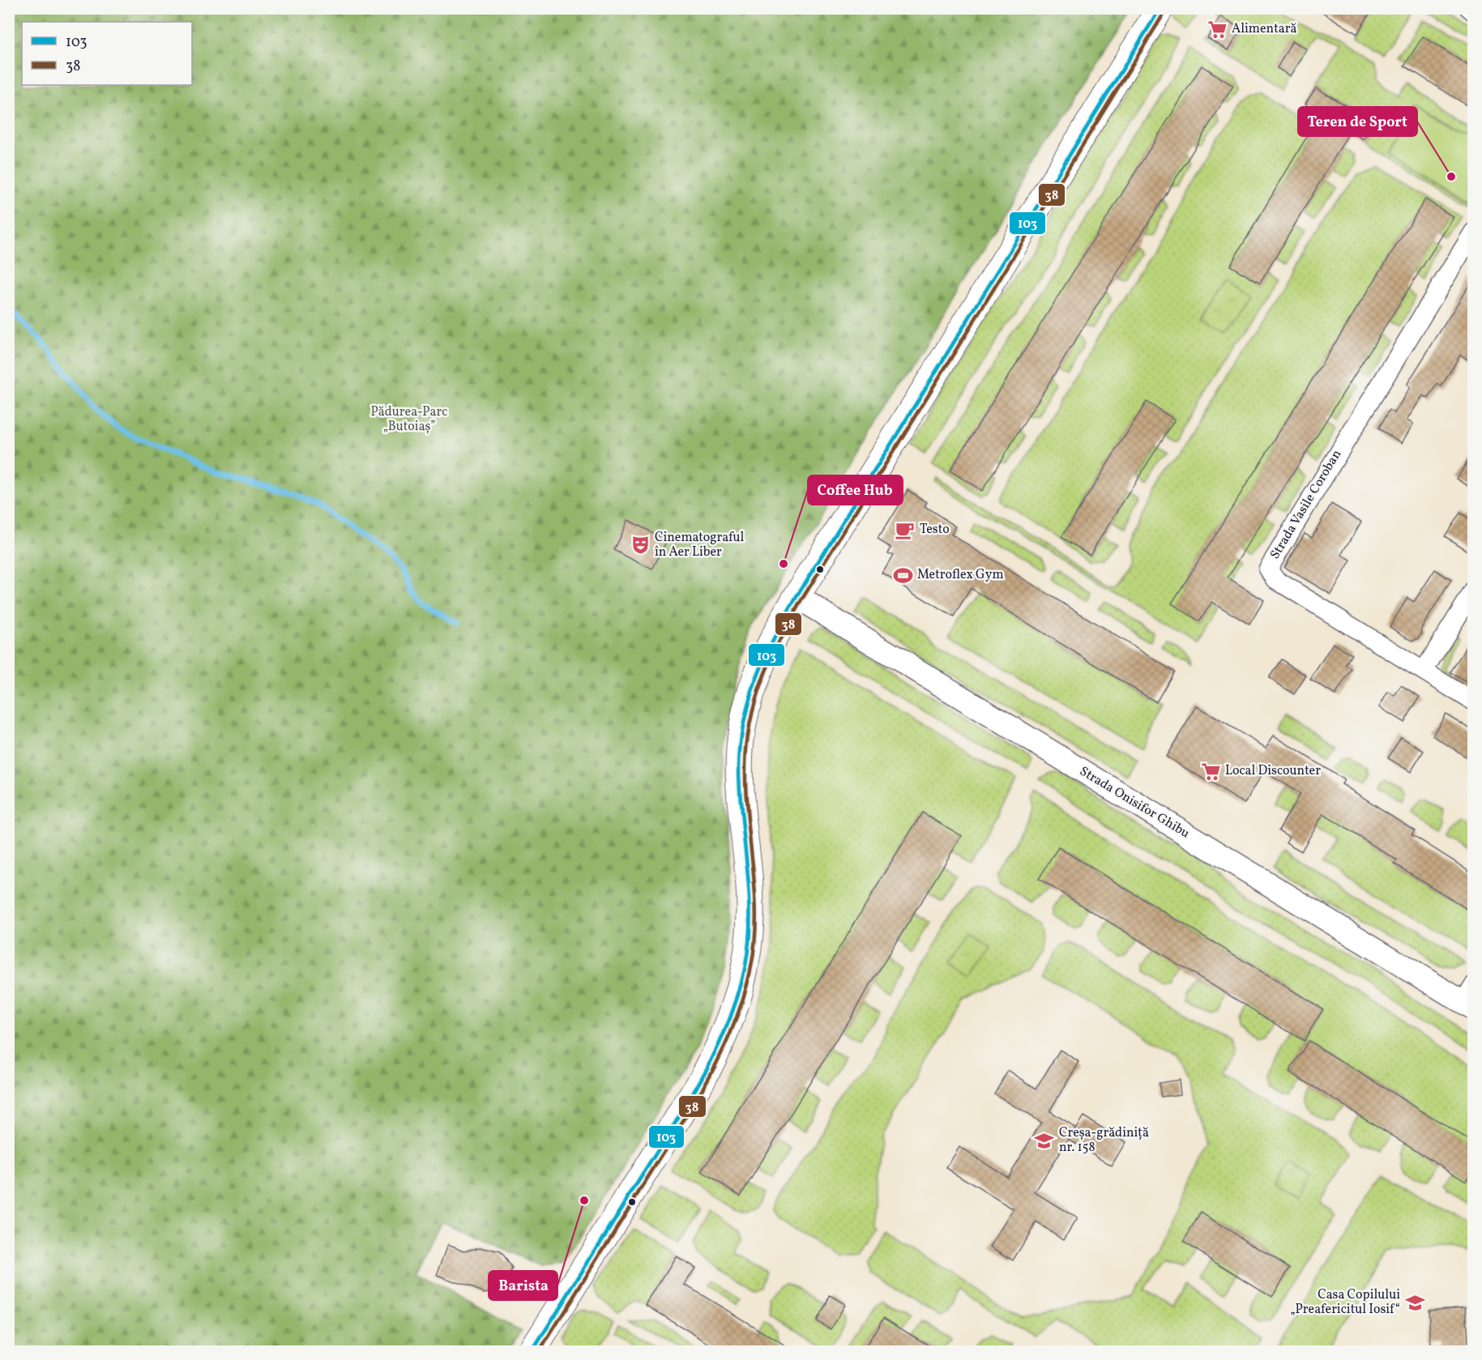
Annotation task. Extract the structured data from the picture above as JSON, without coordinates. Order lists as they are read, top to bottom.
{
  "streets": {
    "street": ["Strada Vasile Coroban", "Strada Onisifor Ghibu"]
  },
  "parks": ["Pădurea-Parc „Butoiaș”"],
  "places": {
    "supermarket": ["Alimentară", "Local Discounter"],
    "other": ["Teren de Sport", "Coffee Hub", "Barista"],
    "cafe": ["Testo"],
    "theatre": ["Cinematograful în Aer Liber"],
    "sports": ["Metroflex Gym"],
    "school or university": ["Creșa-grădiniță nr. 158", "Casa Copilului „Preafericitul Iosif“"]
  },
  "lines": ["transit line 103", "transit line 38"],
  "legend": ["103", "38"]
}
